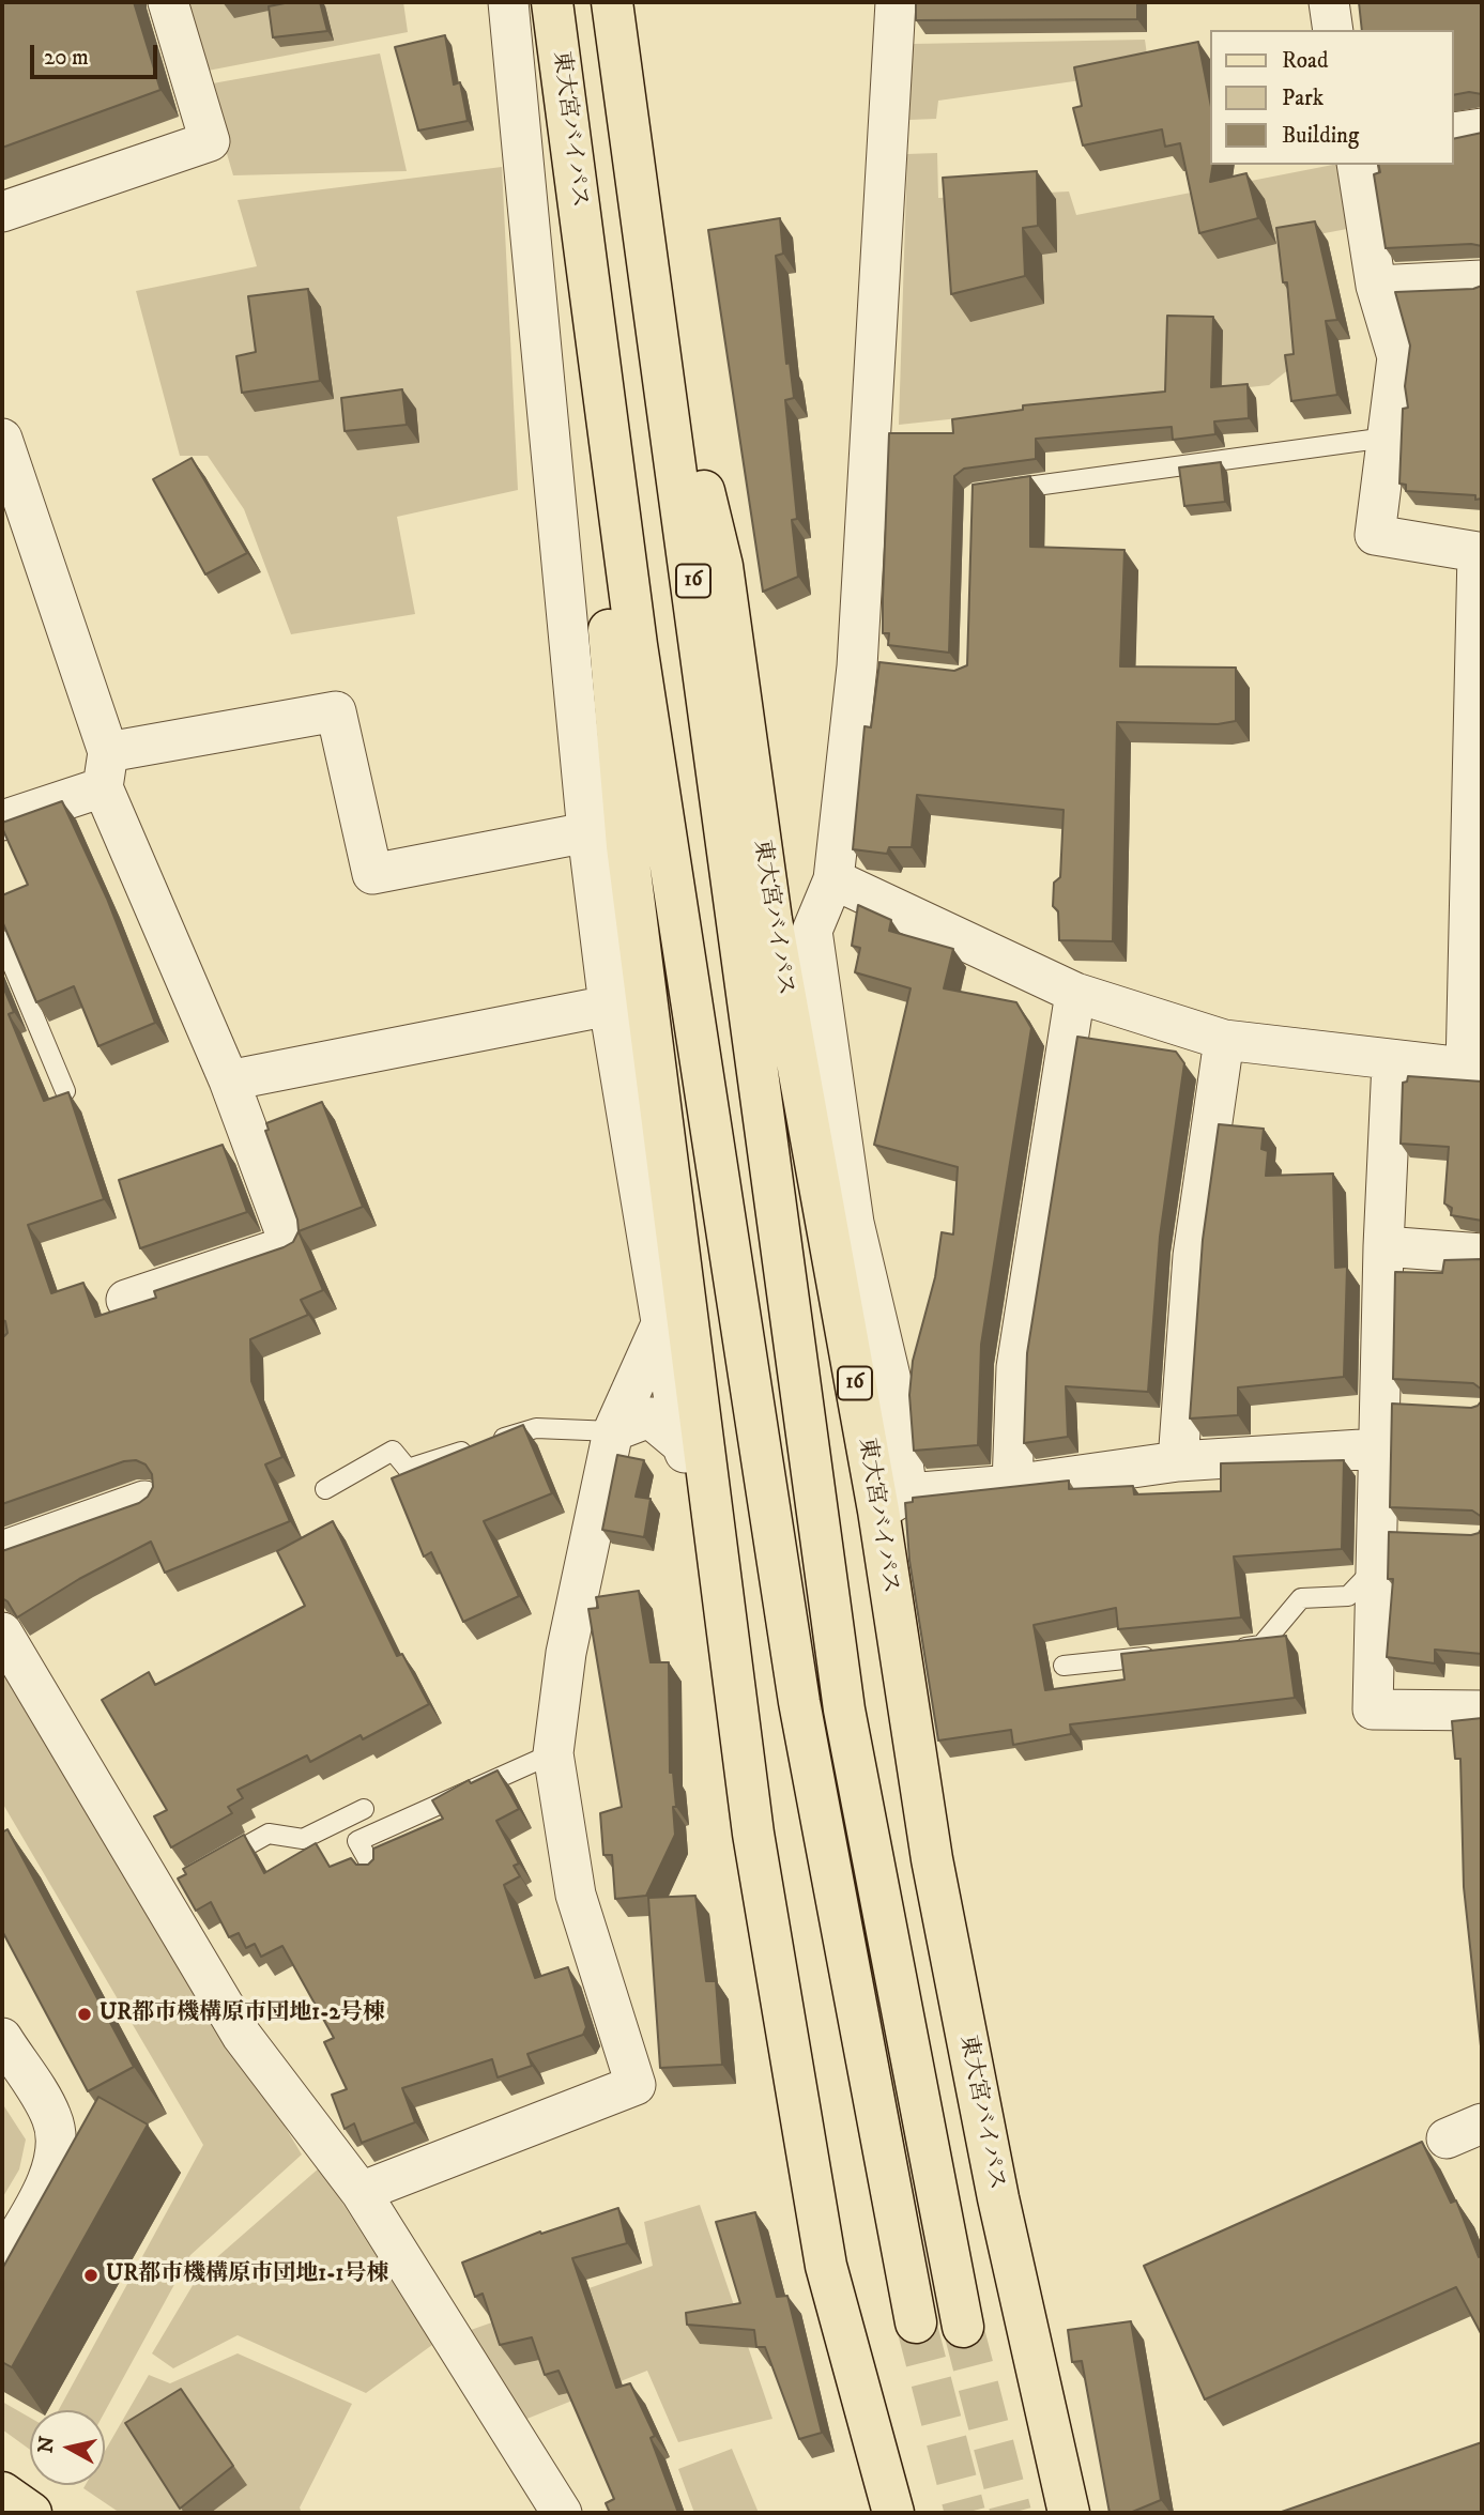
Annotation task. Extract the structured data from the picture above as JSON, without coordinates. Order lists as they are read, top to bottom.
{
  "streets": {
    "main road": ["東大宮バイパス", "16"]
  },
  "places": ["UR都市機構原市団地1-2号棟", "UR都市機構原市団地1-1号棟"],
  "legend": ["Road", "Park", "Building"],
  "scale_bar": "20 m",
  "north": "left"
}
